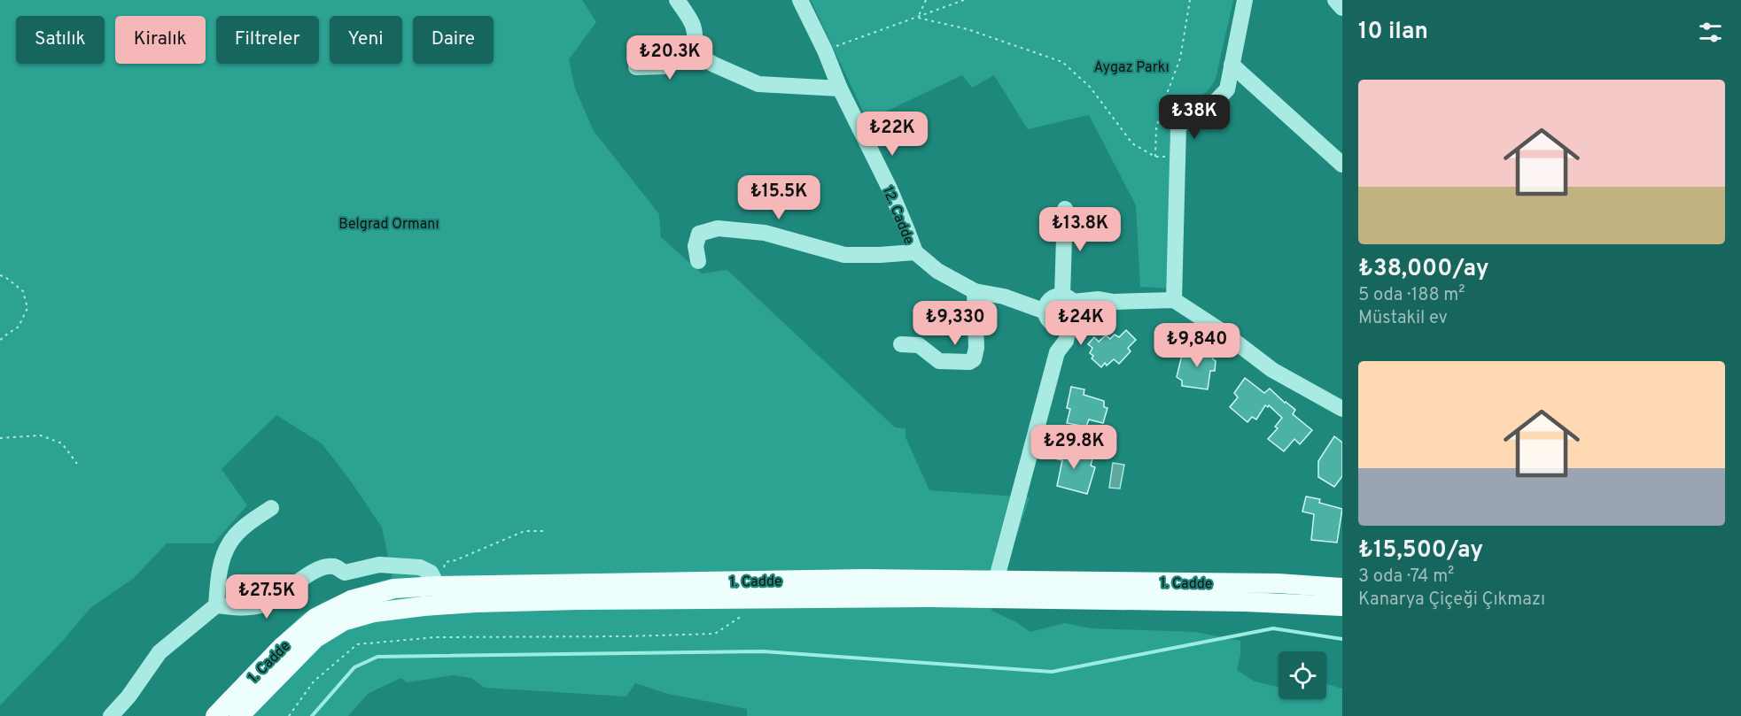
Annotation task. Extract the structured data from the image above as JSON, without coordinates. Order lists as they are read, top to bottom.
{
  "streets": {
    "main road": ["1. Cadde"],
    "street": ["12. Cadde"]
  },
  "parks": ["Aygaz Parkı", "Belgrad Ormanı"],
  "page": {
    "heading": "10 ilan",
    "chip": [
      "Satılık",
      "Kiralık",
      "Filtreler",
      "Yeni",
      "Daire"
    ],
    "price": [
      "₺20.3K",
      "₺38K",
      "₺22K",
      "₺15.5K",
      "₺13.8K",
      "₺9,330",
      "₺24K",
      "₺9,840",
      "₺29.8K",
      "₺27.5K"
    ],
    "list": [
      {
        "name": "₺38,000/ay",
        "note": "5 oda · 188 m² · Müstakil ev"
      },
      {
        "name": "₺15,500/ay",
        "note": "3 oda · 74 m² · Kanarya Çiçeği Çıkmazı"
      }
    ]
  }
}
